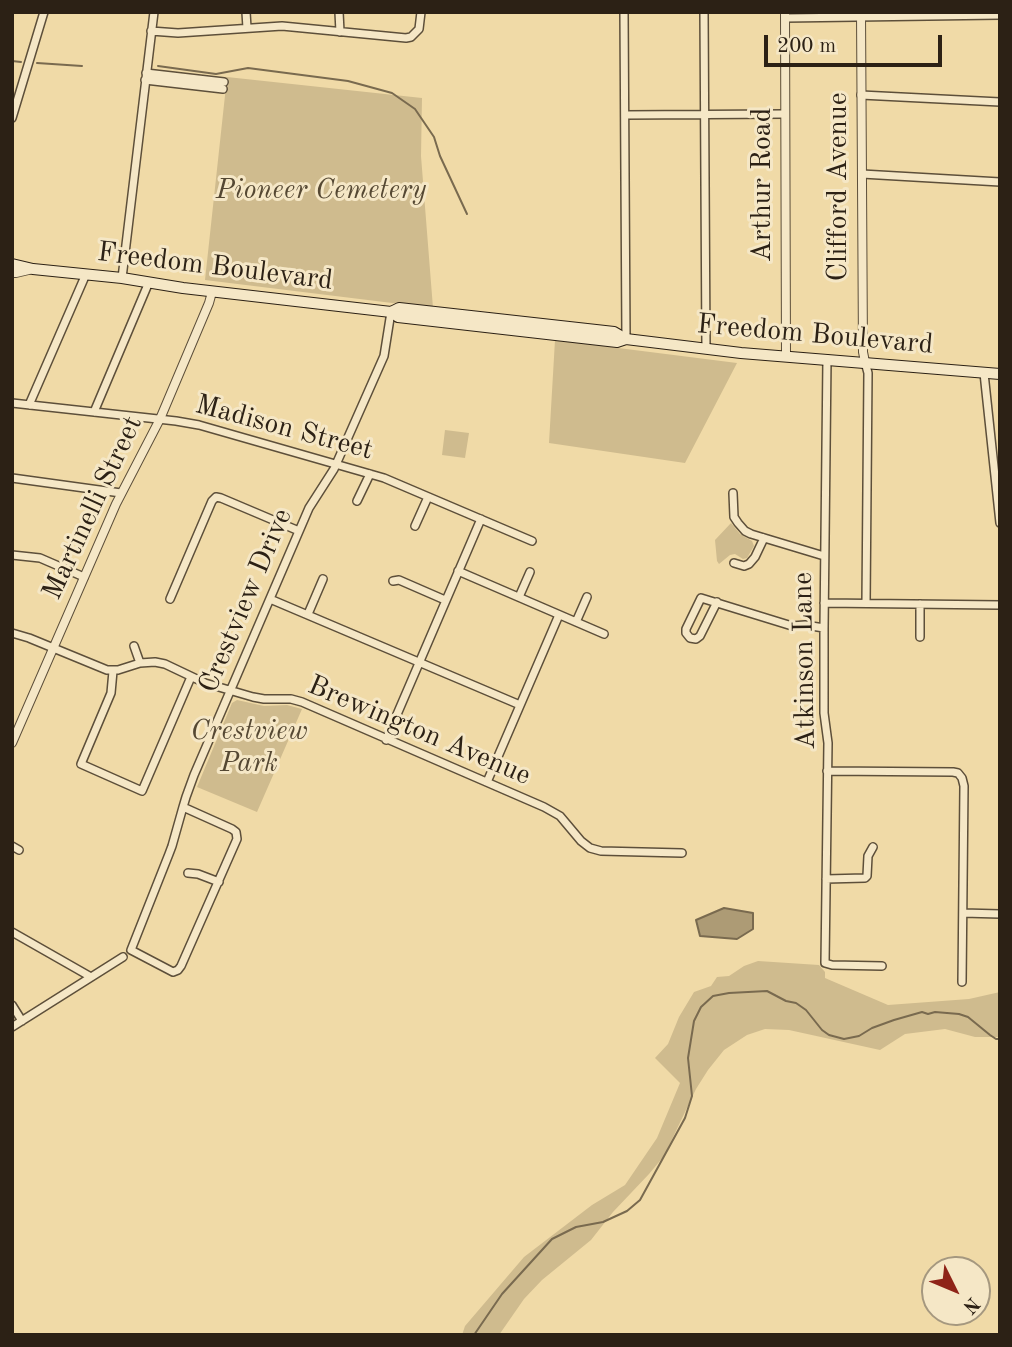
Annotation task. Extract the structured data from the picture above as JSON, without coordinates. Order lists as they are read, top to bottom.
{
  "streets": {
    "main road": ["Freedom Boulevard"],
    "street": [
      "Arthur Road",
      "Clifford Avenue",
      "Madison Street",
      "Martinelli Street",
      "Crestview Drive",
      "Atkinson Lane",
      "Brewington Avenue"
    ]
  },
  "crossings": [
    ["Arthur Road", "Freedom Boulevard"],
    ["Clifford Avenue", "Freedom Boulevard"],
    ["Freedom Boulevard", "Martinelli Street"],
    ["Freedom Boulevard", "Crestview Drive"],
    ["Freedom Boulevard", "Atkinson Lane"],
    ["Madison Street", "Martinelli Street"],
    ["Madison Street", "Crestview Drive"],
    ["Crestview Drive", "Brewington Avenue"]
  ],
  "parks": ["Pioneer Cemetery", "Crestview Park"],
  "scale_bar": "200 m",
  "north": "bottom right"
}
